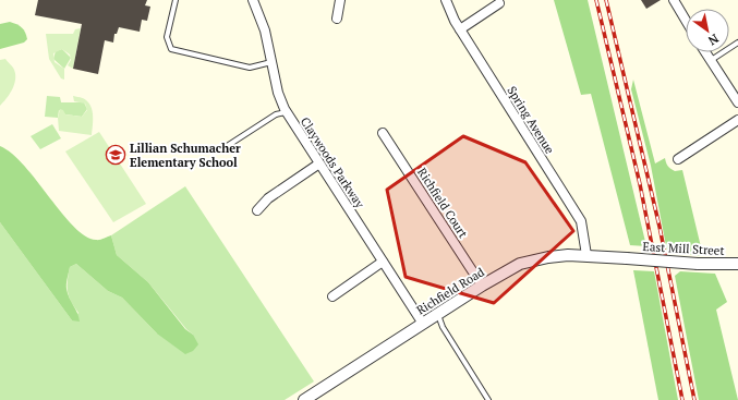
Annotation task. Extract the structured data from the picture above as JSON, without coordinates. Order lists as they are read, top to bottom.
{
  "streets": {
    "street": [
      "Spring Avenue",
      "Claywoods Parkway",
      "Richfield Court",
      "East Mill Street",
      "Richfield Road"
    ]
  },
  "crossings": [
    ["Spring Avenue", "Richfield Road"],
    ["Claywoods Parkway", "Richfield Road"],
    ["Richfield Court", "Richfield Road"],
    ["East Mill Street", "Richfield Road"]
  ],
  "places": {
    "school or university": ["Lillian Schumacher Elementary School"]
  },
  "north": "bottom right"
}
